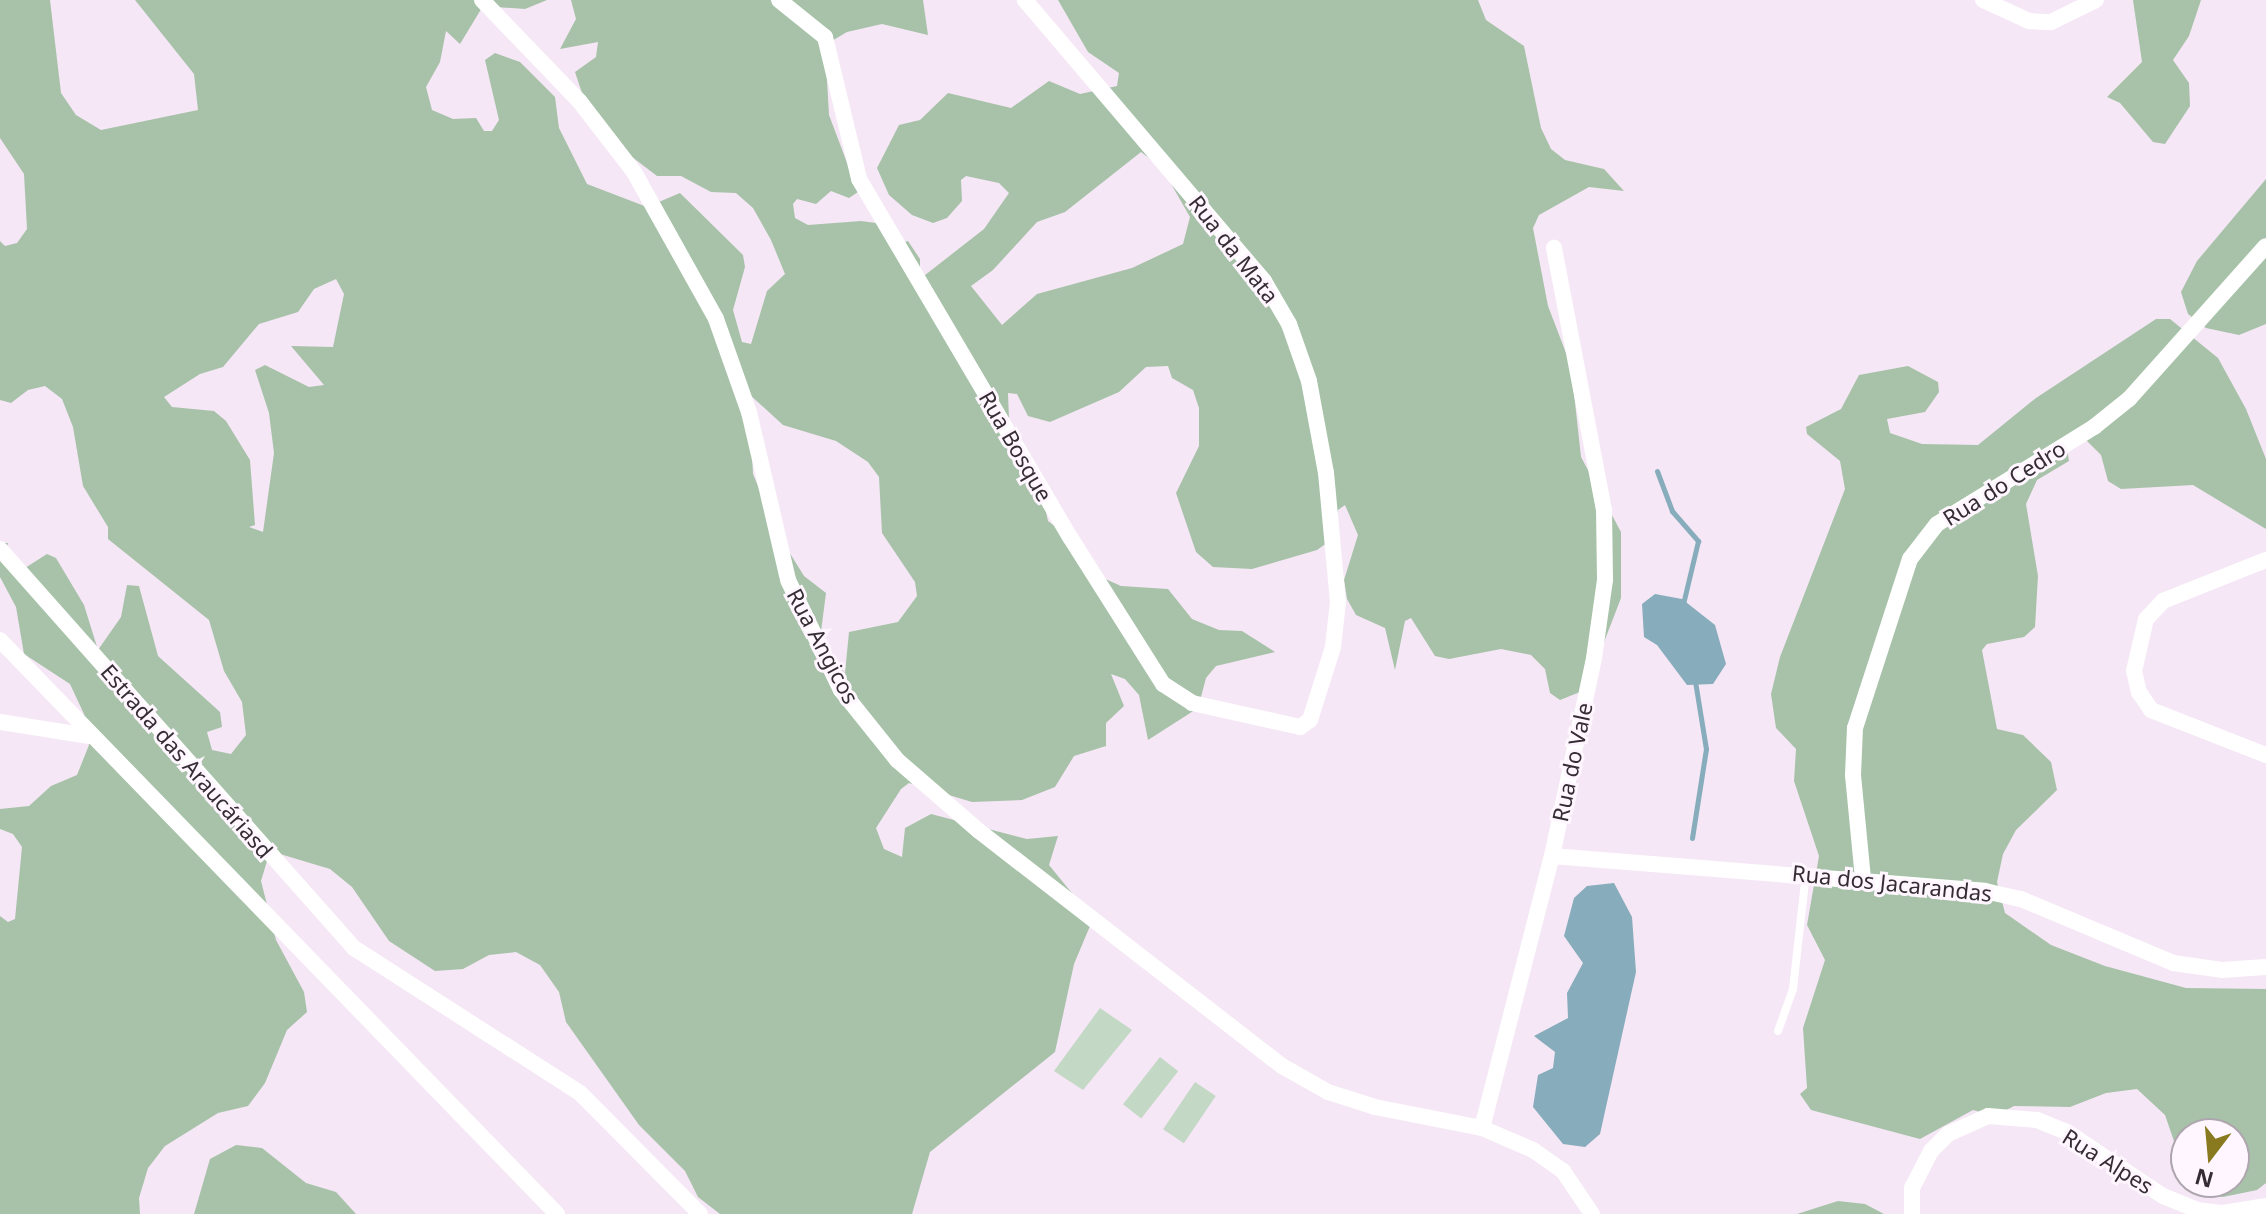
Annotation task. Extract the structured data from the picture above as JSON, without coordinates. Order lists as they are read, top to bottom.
{
  "streets": {
    "street": [
      "Rua da Mata",
      "Rua Bosque",
      "Rua do Cedro",
      "Rua Angicos",
      "Estrada das Araucáriasd",
      "Rua do Vale",
      "Rua dos Jacarandas",
      "Rua Alpes"
    ]
  },
  "crossings": [
    ["Rua da Mata", "Rua Bosque"],
    ["Rua do Cedro", "Rua dos Jacarandas"],
    ["Rua Angicos", "Rua do Vale"],
    ["Rua do Vale", "Rua dos Jacarandas"]
  ],
  "north": "bottom"
}
